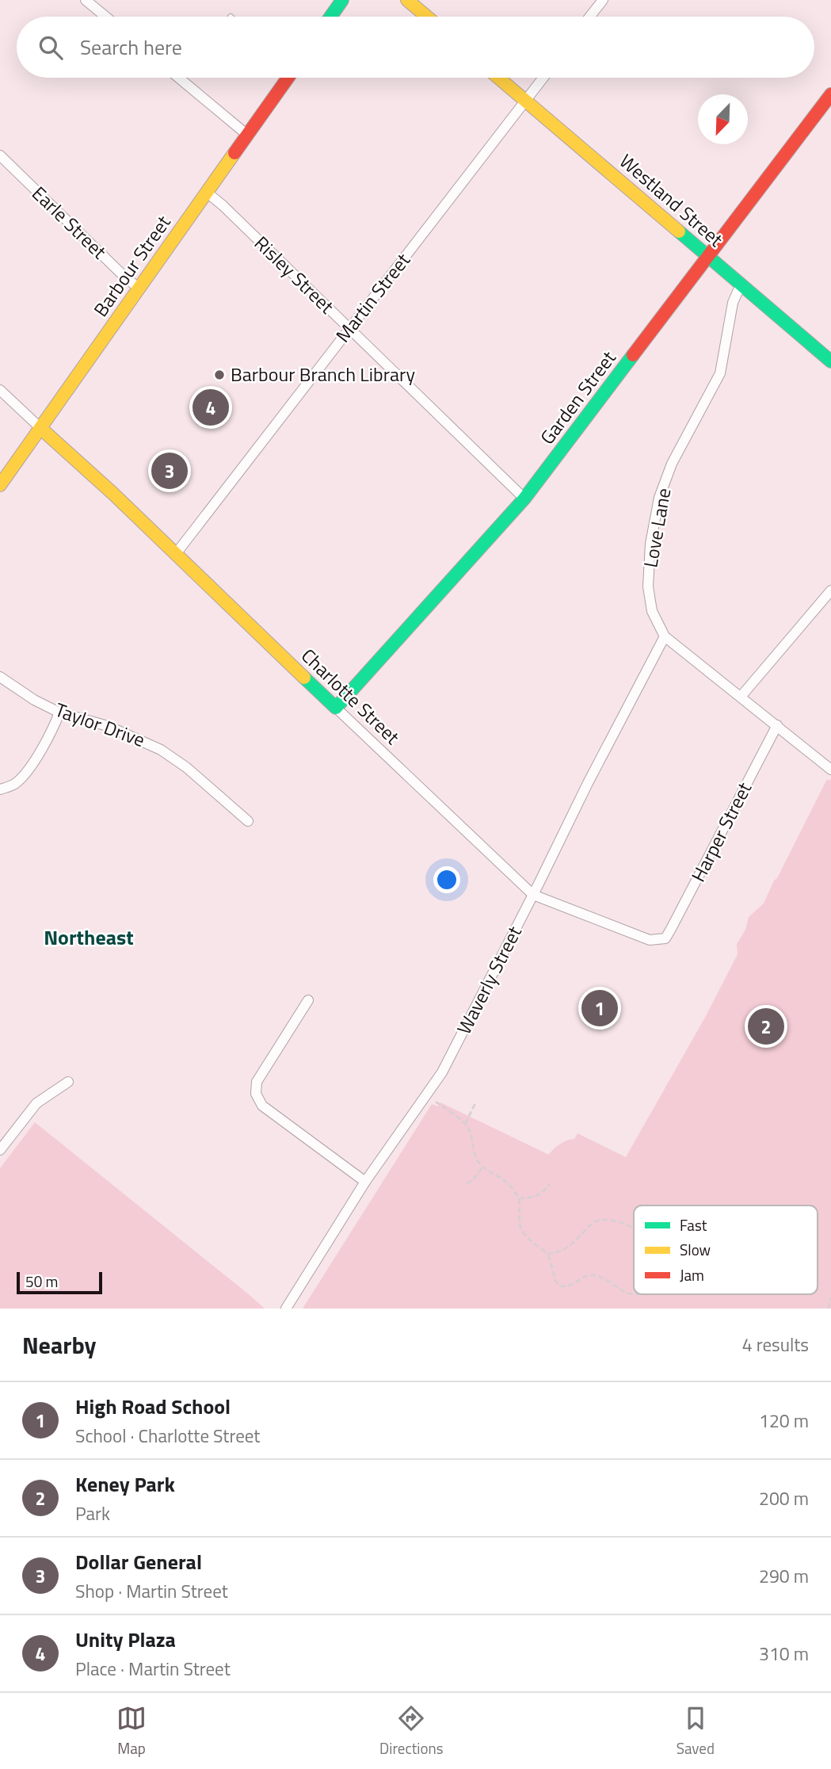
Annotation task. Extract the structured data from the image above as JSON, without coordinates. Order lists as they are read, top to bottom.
{
  "streets": {
    "street": [
      "Westland Street",
      "Earle Street",
      "Barbour Street",
      "Risley Street",
      "Martin Street",
      "Garden Street",
      "Love Lane",
      "Charlotte Street",
      "Taylor Drive",
      "Harper Street",
      "Waverly Street"
    ]
  },
  "crossings": [
    ["Westland Street", "Martin Street"],
    ["Westland Street", "Garden Street"],
    ["Westland Street", "Love Lane"],
    ["Earle Street", "Barbour Street"],
    ["Barbour Street", "Risley Street"],
    ["Barbour Street", "Charlotte Street"],
    ["Risley Street", "Martin Street"],
    ["Risley Street", "Garden Street"],
    ["Martin Street", "Charlotte Street"],
    ["Garden Street", "Charlotte Street"],
    ["Love Lane", "Harper Street"],
    ["Love Lane", "Waverly Street"],
    ["Charlotte Street", "Harper Street"],
    ["Charlotte Street", "Waverly Street"]
  ],
  "districts": ["Northeast"],
  "places": ["Barbour Branch Library"],
  "legend": ["Fast", "Slow", "Jam"],
  "scale_bar": "50 m",
  "north": "bottom left",
  "page": {
    "search": "Search here",
    "pins": [
      "4",
      "3",
      "1",
      "2"
    ],
    "scale": "50 m",
    "heading": ["Nearby", "4 results"],
    "list": [
      {
        "mark": "1",
        "name": "High Road School",
        "note": "School · Charlotte Street",
        "value": "120 m"
      },
      {
        "mark": "2",
        "name": "Keney Park",
        "note": "Park",
        "value": "200 m"
      },
      {
        "mark": "3",
        "name": "Dollar General",
        "note": "Shop · Martin Street",
        "value": "290 m"
      },
      {
        "mark": "4",
        "name": "Unity Plaza",
        "note": "Place · Martin Street",
        "value": "310 m"
      }
    ],
    "nav": ["Map", "Directions", "Saved"]
  }
}
